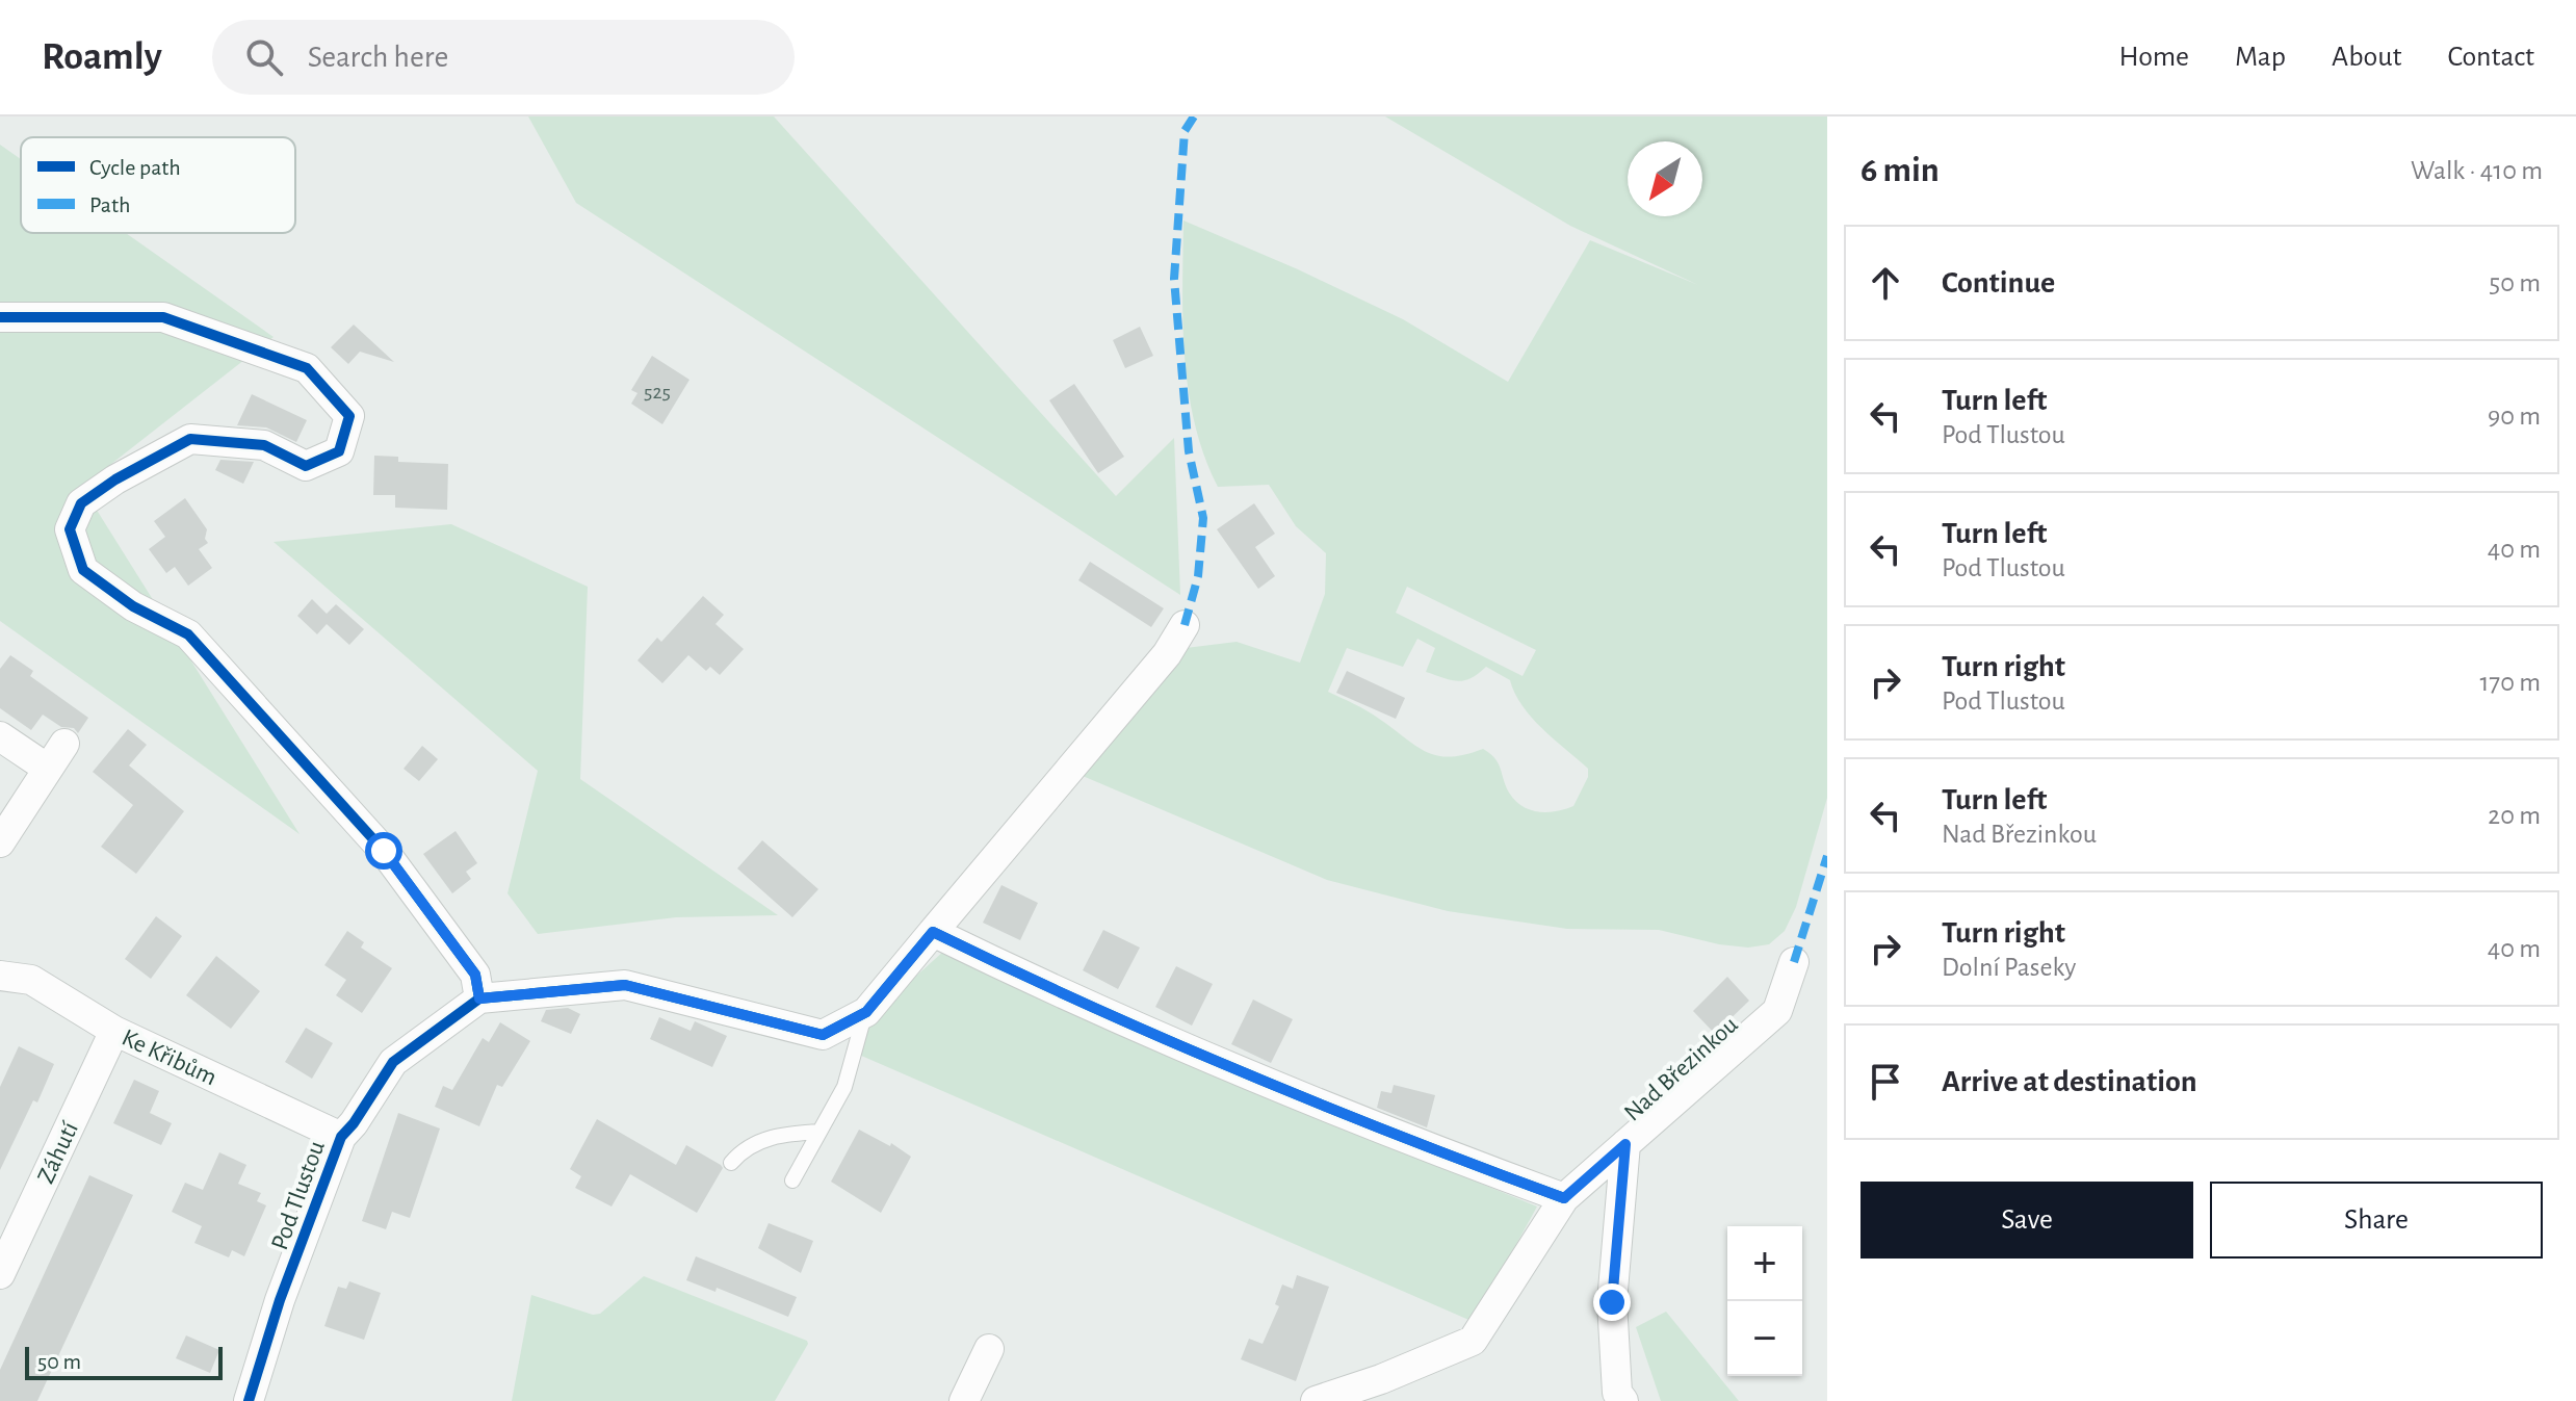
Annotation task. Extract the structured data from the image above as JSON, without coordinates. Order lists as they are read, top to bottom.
{
  "streets": {
    "street": [
      "Ke Křibům",
      "Nad Březinkou",
      "Záhutí",
      "Pod Tlustou"
    ]
  },
  "crossings": [
    ["Ke Křibům", "Záhutí"],
    ["Ke Křibům", "Pod Tlustou"]
  ],
  "house_numbers": ["525"],
  "legend": ["Cycle path", "Path"],
  "scale_bar": "50 m",
  "north": "bottom left",
  "page": {
    "header": "Roamly",
    "search": "Search here",
    "nav": [
      "Home",
      "Map",
      "About",
      "Contact"
    ],
    "heading": ["6 min", "Walk · 410 m"],
    "list": [
      ["Continue", "50 m"],
      ["Turn left", "Pod Tlustou", "90 m"],
      ["Turn left", "Pod Tlustou", "40 m"],
      ["Turn right", "Pod Tlustou", "170 m"],
      ["Turn left", "Nad Březinkou", "20 m"],
      ["Turn right", "Dolní Paseky", "40 m"],
      "Arrive at destination"
    ],
    "buttons": ["Save", "Share"],
    "map_buttons": ["+", "−"],
    "scale": "50 m"
  }
}
